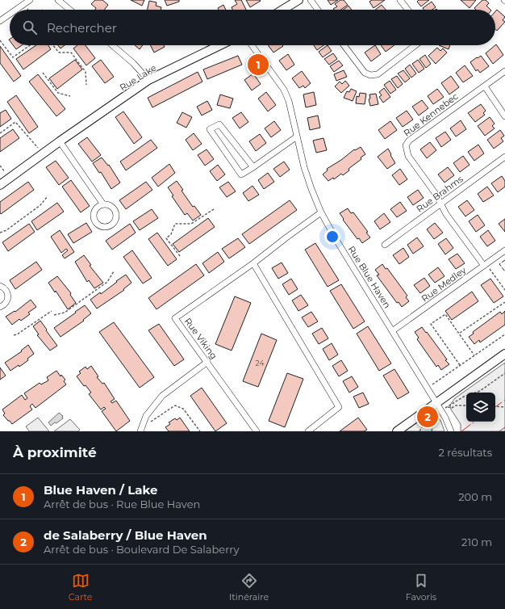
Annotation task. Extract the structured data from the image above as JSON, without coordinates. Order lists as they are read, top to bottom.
{
  "streets": {
    "street": [
      "Rue Lake",
      "Rue Kennebec",
      "Rue Brahms",
      "Rue Blue Haven",
      "Rue Medley",
      "Rue Viking"
    ]
  },
  "crossings": [
    ["Rue Kennebec", "Rue Brahms"],
    ["Rue Kennebec", "Rue Medley"],
    ["Rue Blue Haven", "Rue Medley"],
    ["Rue Blue Haven", "Rue Viking"]
  ],
  "house_numbers": ["24"],
  "page": {
    "search": "Rechercher",
    "pins": ["1", "2"],
    "heading": ["À proximité", "2 résultats"],
    "list": [
      {
        "mark": "1",
        "name": "Blue Haven / Lake",
        "note": "Arrêt de bus · Rue Blue Haven",
        "value": "200 m"
      },
      {
        "mark": "2",
        "name": "de Salaberry / Blue Haven",
        "note": "Arrêt de bus · Boulevard De Salaberry",
        "value": "210 m"
      }
    ],
    "nav": ["Carte", "Itinéraire", "Favoris"]
  }
}
